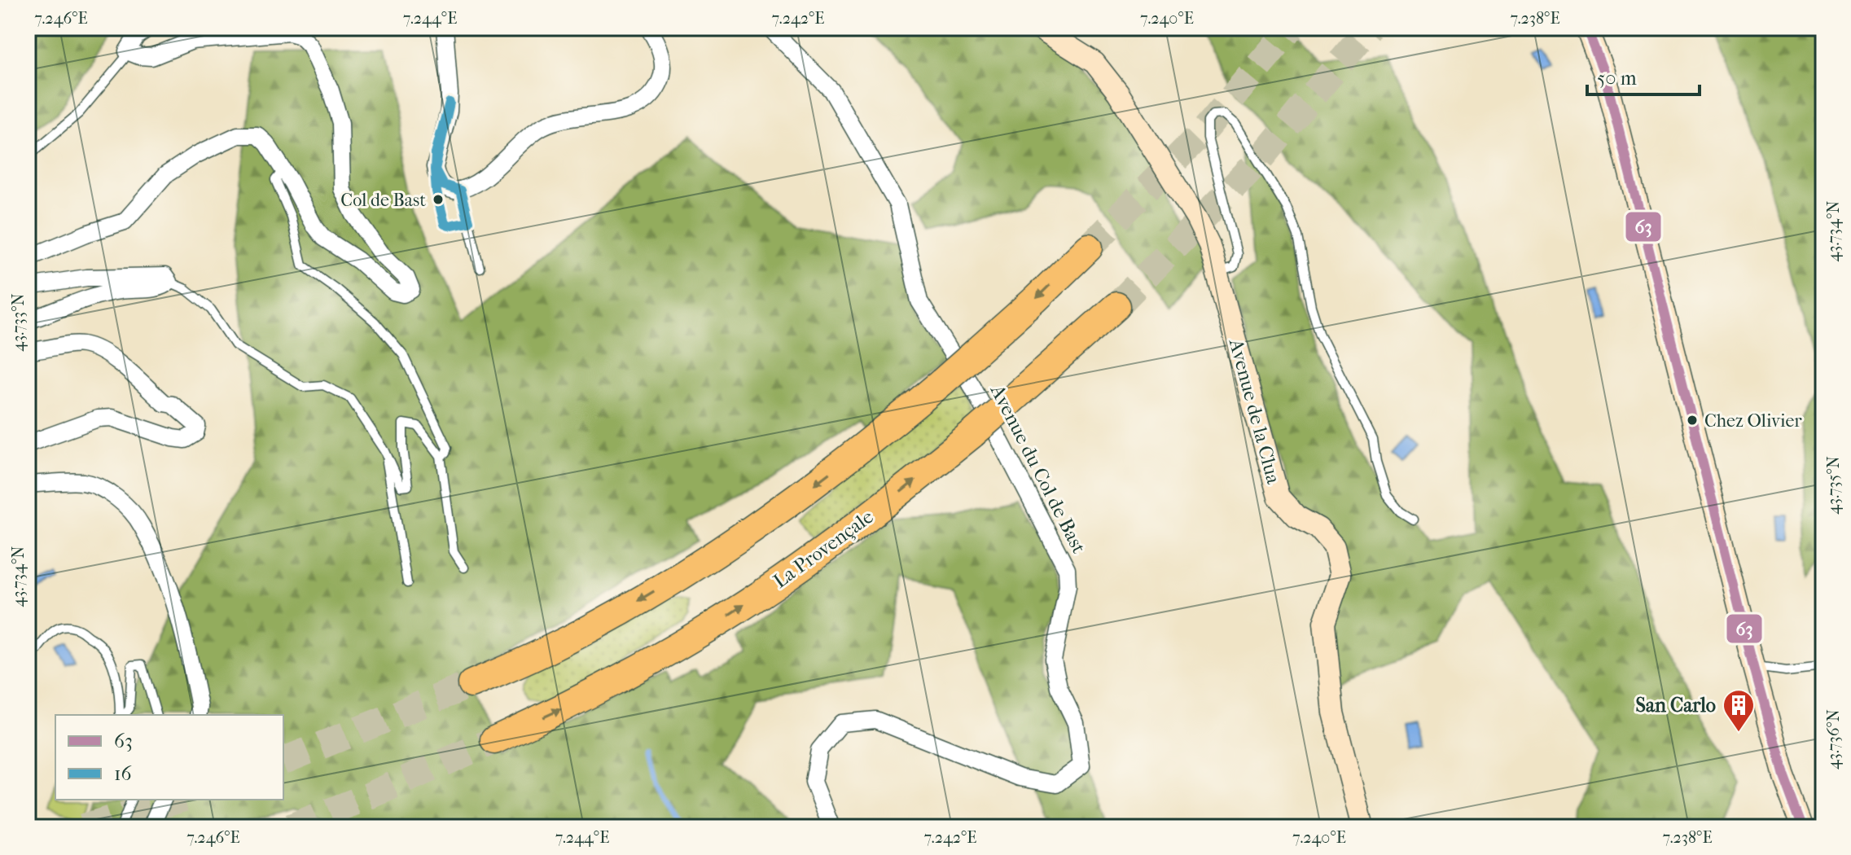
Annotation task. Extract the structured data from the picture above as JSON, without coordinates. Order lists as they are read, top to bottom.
{
  "streets": {
    "highway": ["La Provençale"],
    "street": ["Avenue de la Clua", "Avenue du Col de Bast"]
  },
  "places": {
    "other": ["Col de Bast", "Chez Olivier"],
    "building": ["San Carlo"]
  },
  "lines": ["transit line 63", "transit line 16"],
  "legend": ["63", "16"],
  "scale_bar": "50 m",
  "coordinates": [
    "7.246°E",
    "7.244°E",
    "7.242°E",
    "7.240°E",
    "7.238°E",
    "43.734°N",
    "43.733°N",
    "43.735°N",
    "43.736°N"
  ]
}
